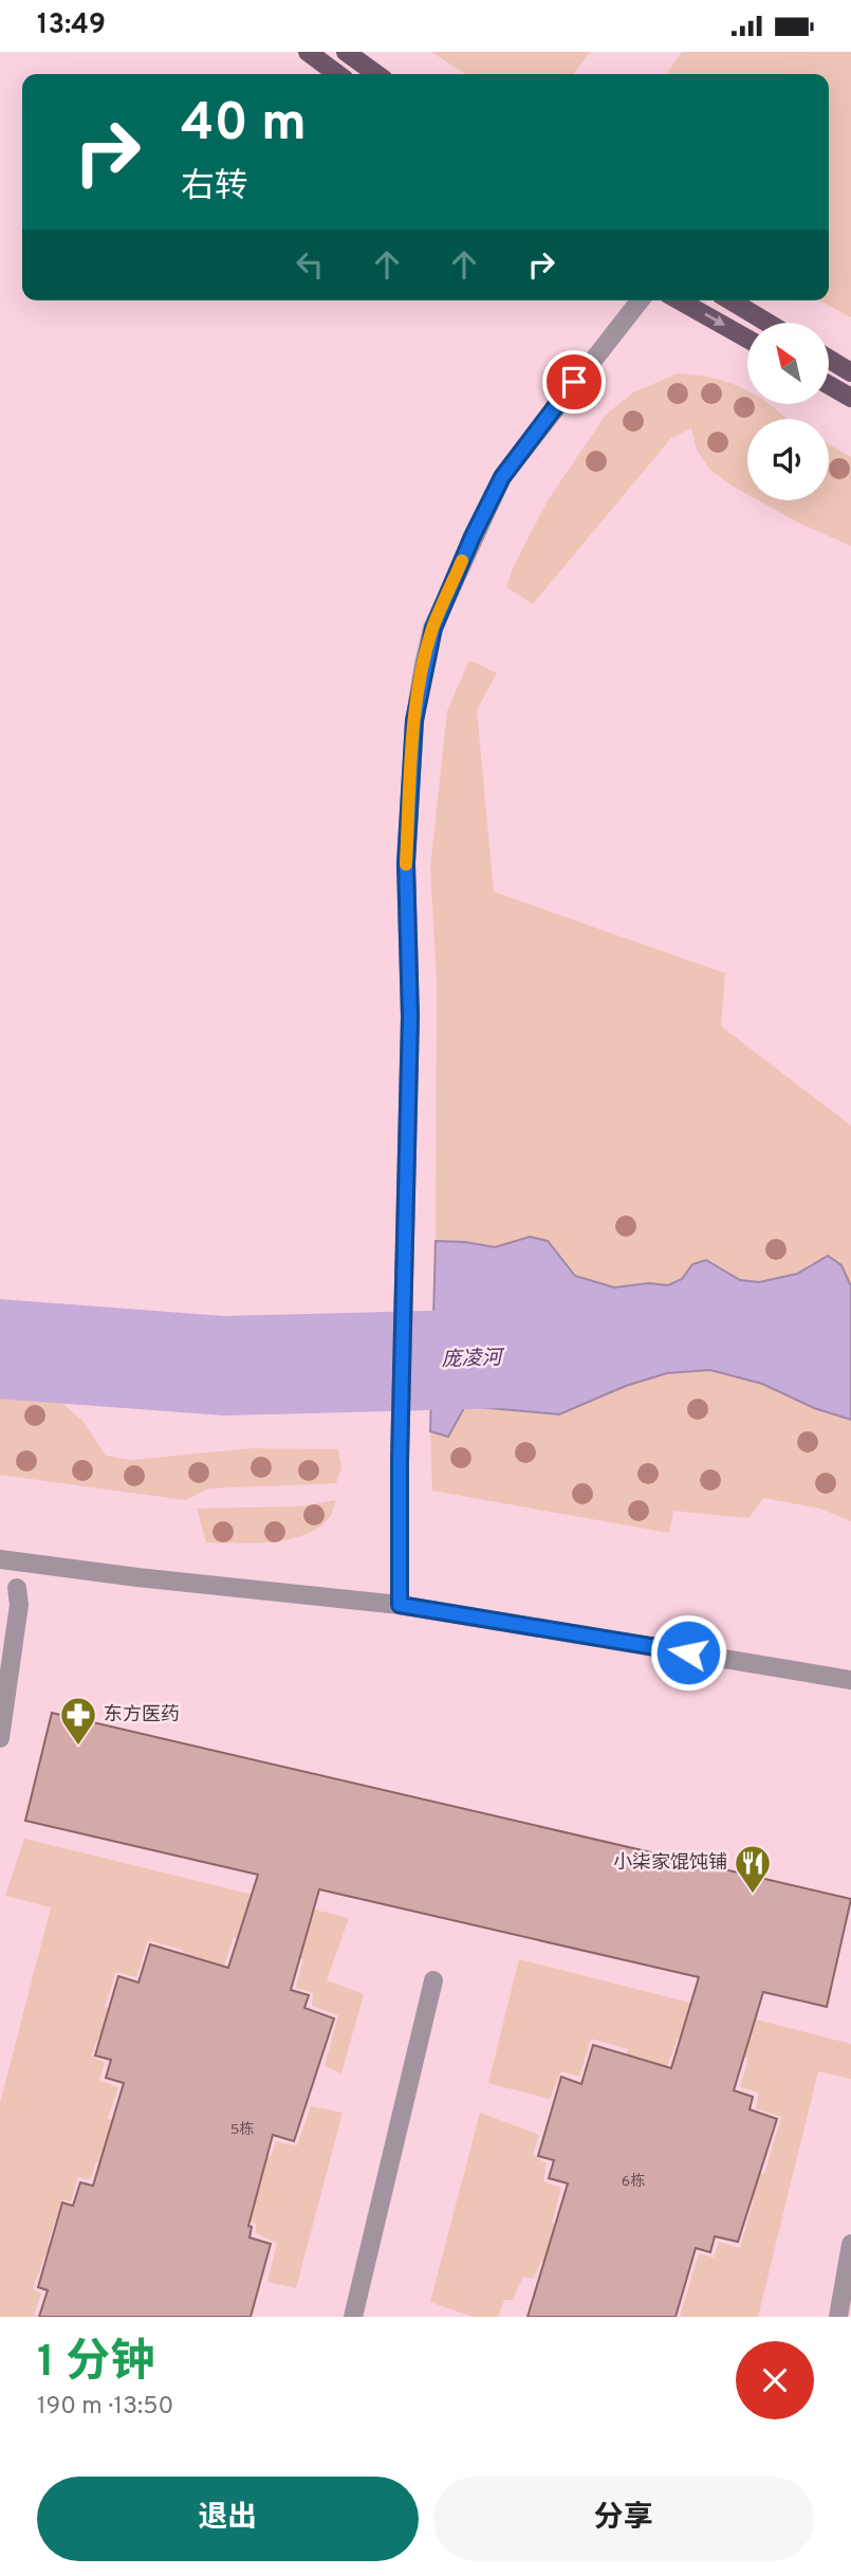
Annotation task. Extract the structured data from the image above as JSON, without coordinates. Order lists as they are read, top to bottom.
{
  "water": ["庞凌河"],
  "places": {
    "pharmacy": ["东方医药"],
    "restaurant": ["小柒家馄饨铺"]
  },
  "house_numbers": ["5栋", "6栋"],
  "north": "top left",
  "page": {
    "status": "13:49",
    "turn": ["40 m", "右转"],
    "heading": ["1 分钟", "190 m · 13:50"],
    "buttons": ["退出", "分享"]
  }
}
